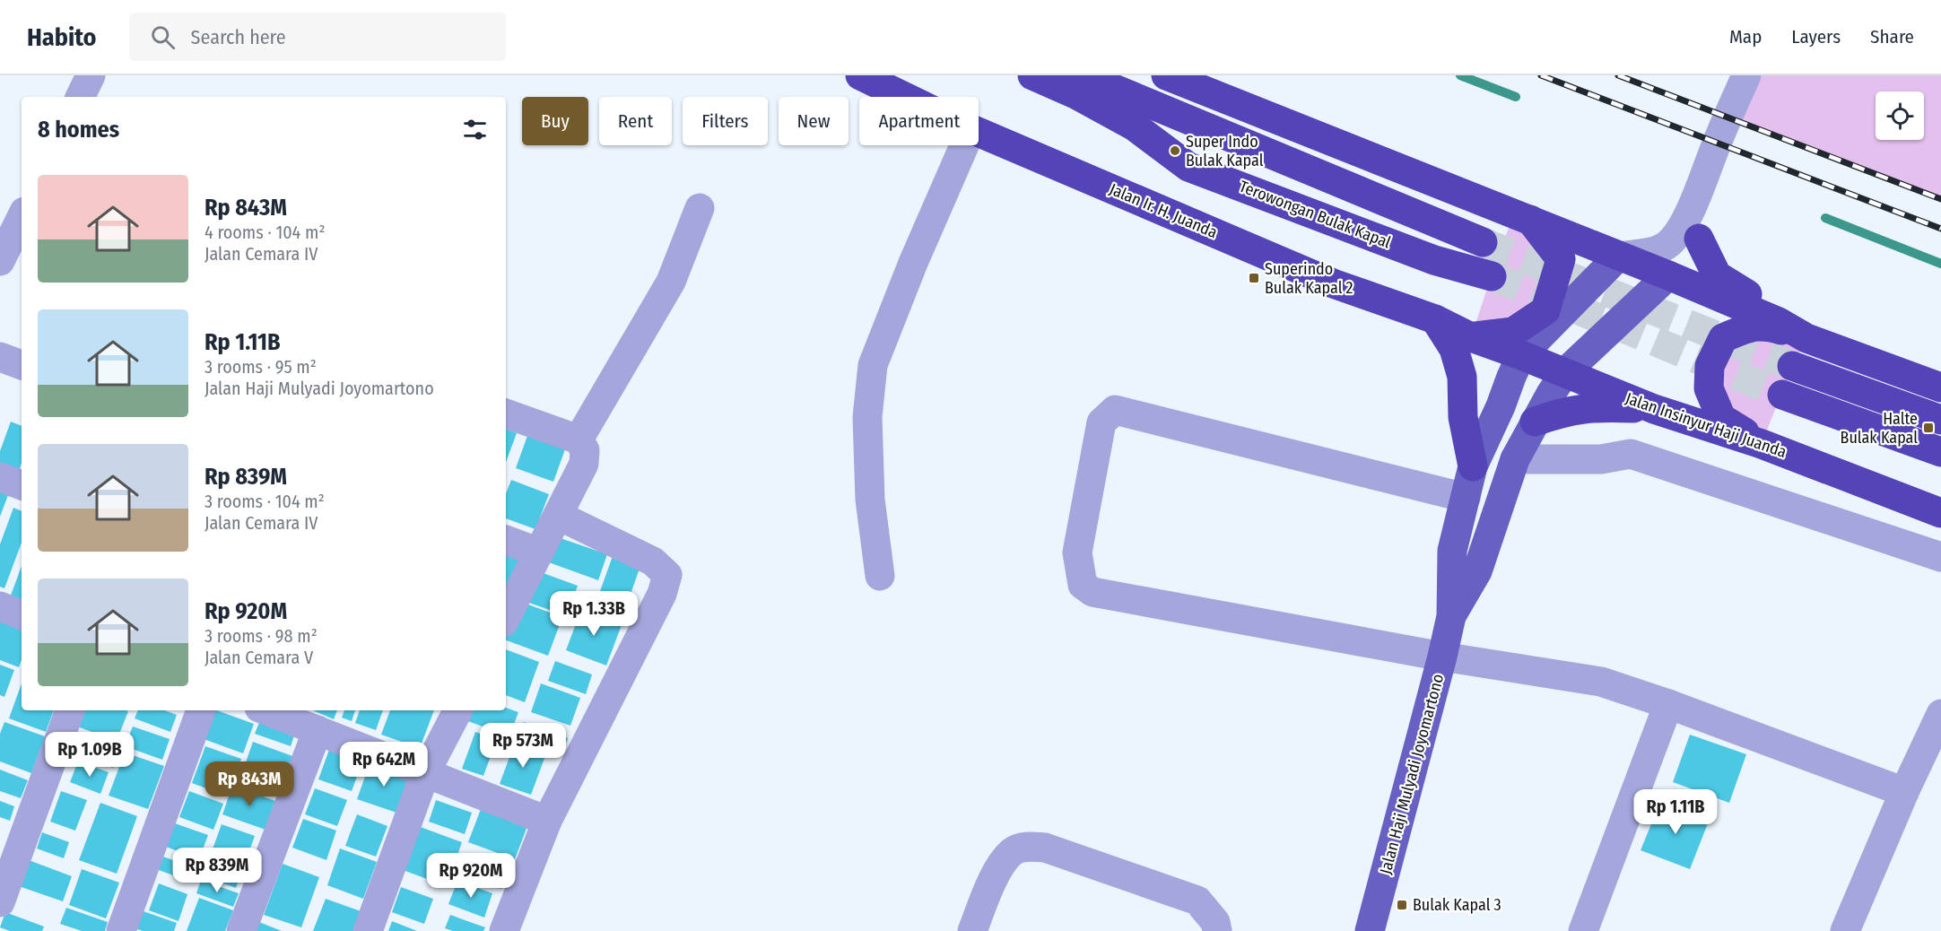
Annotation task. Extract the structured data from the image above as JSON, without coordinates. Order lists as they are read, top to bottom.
{
  "streets": {
    "highway": ["Jalan Ir. H. Juanda", "Terowongan Bulak Kapal", "Jalan Insinyur Haji Juanda"],
    "main road": ["Jalan Haji Mulyadi Joyomartono"]
  },
  "crossings": [
    ["Jalan Ir. H. Juanda", "Jalan Insinyur Haji Juanda"]
  ],
  "places": {
    "other": ["Super Indo Bulak Kapal"],
    "transit": ["Superindo Bulak Kapal 2", "Halte Bulak Kapal", "Bulak Kapal 3"]
  },
  "page": {
    "header": "Habito",
    "search": "Search here",
    "nav": ["Map", "Layers", "Share"],
    "chip": [
      "Buy",
      "Rent",
      "Filters",
      "New",
      "Apartment"
    ],
    "heading": "8 homes",
    "list": [
      {
        "name": "Rp 843M",
        "note": "4 rooms · 104 m² · Jalan Cemara IV"
      },
      {
        "name": "Rp 1.11B",
        "note": "3 rooms · 95 m² · Jalan Haji Mulyadi Joyomartono"
      },
      {
        "name": "Rp 839M",
        "note": "3 rooms · 104 m² · Jalan Cemara IV"
      },
      {
        "name": "Rp 920M",
        "note": "3 rooms · 98 m² · Jalan Cemara V"
      }
    ],
    "price": [
      "Rp 1.33B",
      "Rp 573M",
      "Rp 1.09B",
      "Rp 642M",
      "Rp 843M",
      "Rp 1.11B",
      "Rp 839M",
      "Rp 920M"
    ]
  }
}
